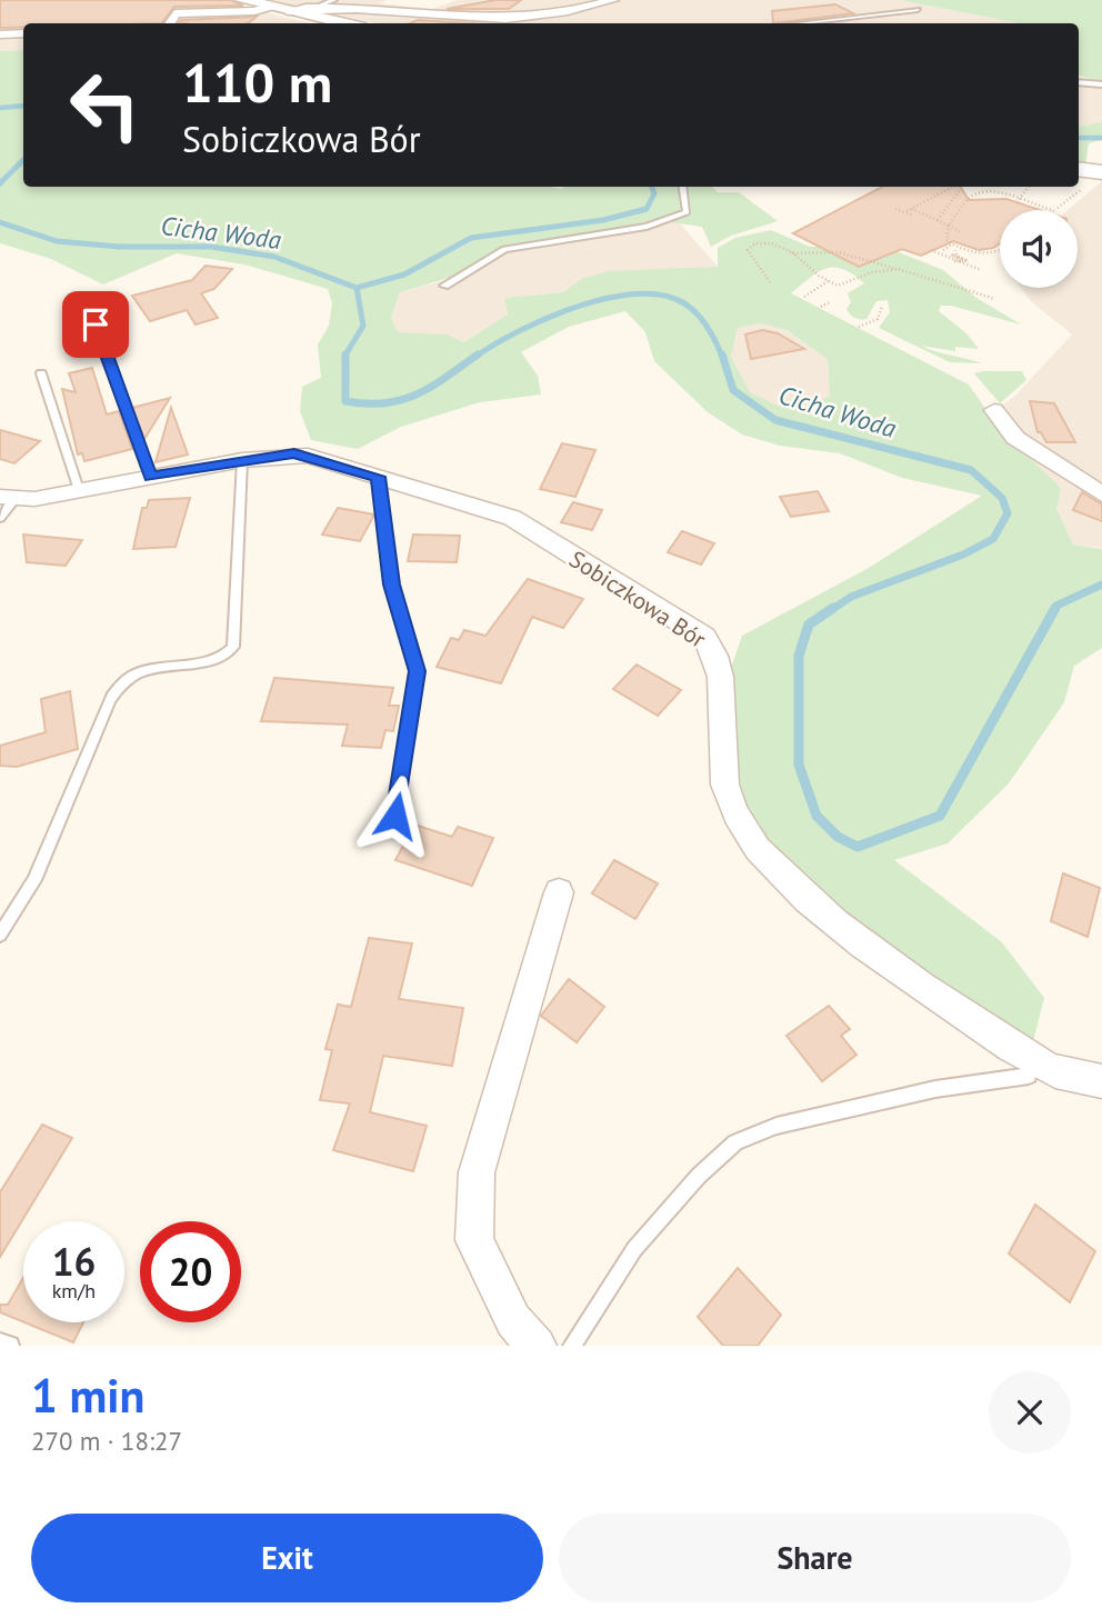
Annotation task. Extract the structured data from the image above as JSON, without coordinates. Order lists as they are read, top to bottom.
{
  "streets": {
    "street": ["Sobiczkowa Bór"]
  },
  "water": ["Cicha Woda"],
  "page": {
    "turn": ["110 m", "Sobiczkowa Bór"],
    "speed": "16 km/h",
    "limit": "20",
    "heading": ["1 min", "270 m · 18:27"],
    "buttons": ["Exit", "Share"]
  }
}
